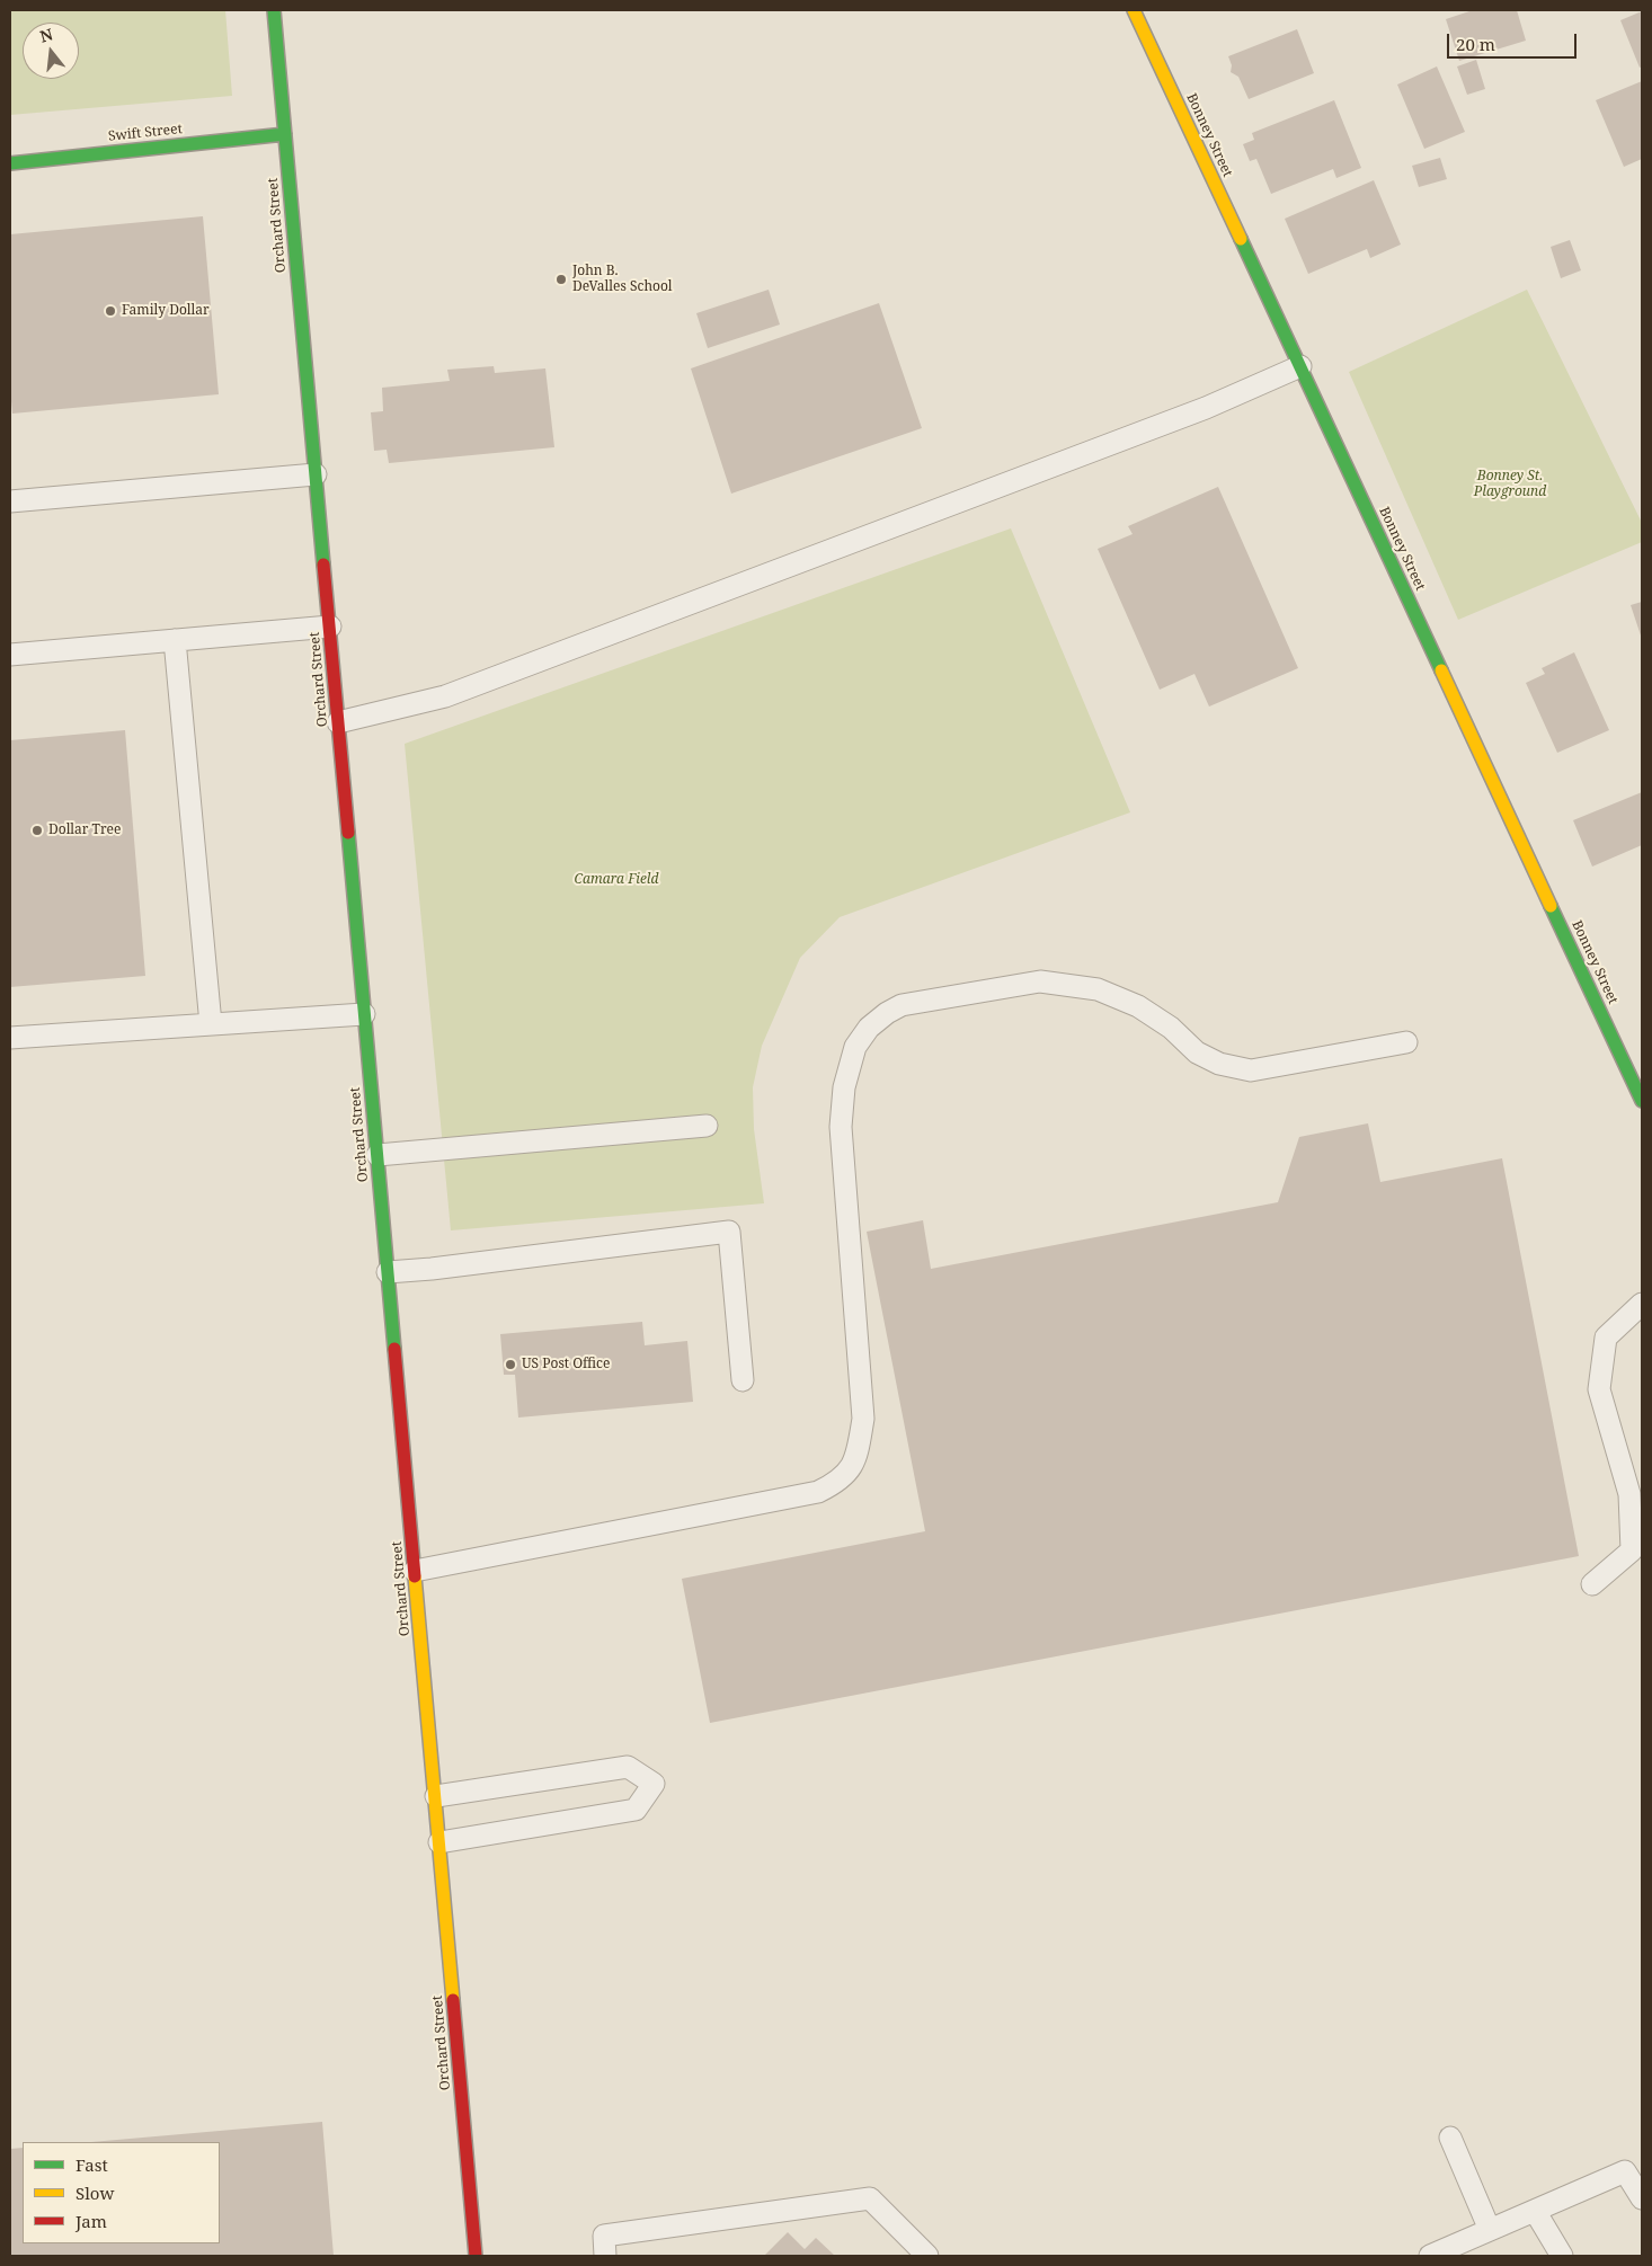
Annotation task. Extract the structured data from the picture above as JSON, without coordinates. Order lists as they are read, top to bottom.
{
  "streets": {
    "street": ["Swift Street", "Bonney Street", "Orchard Street"]
  },
  "crossings": [
    ["Swift Street", "Orchard Street"]
  ],
  "parks": ["Bonney St. Playground", "Camara Field"],
  "places": [
    "John B. DeValles School",
    "Family Dollar",
    "Dollar Tree",
    "US Post Office"
  ],
  "legend": ["Fast", "Slow", "Jam"],
  "scale_bar": "20 m",
  "north": "top"
}
